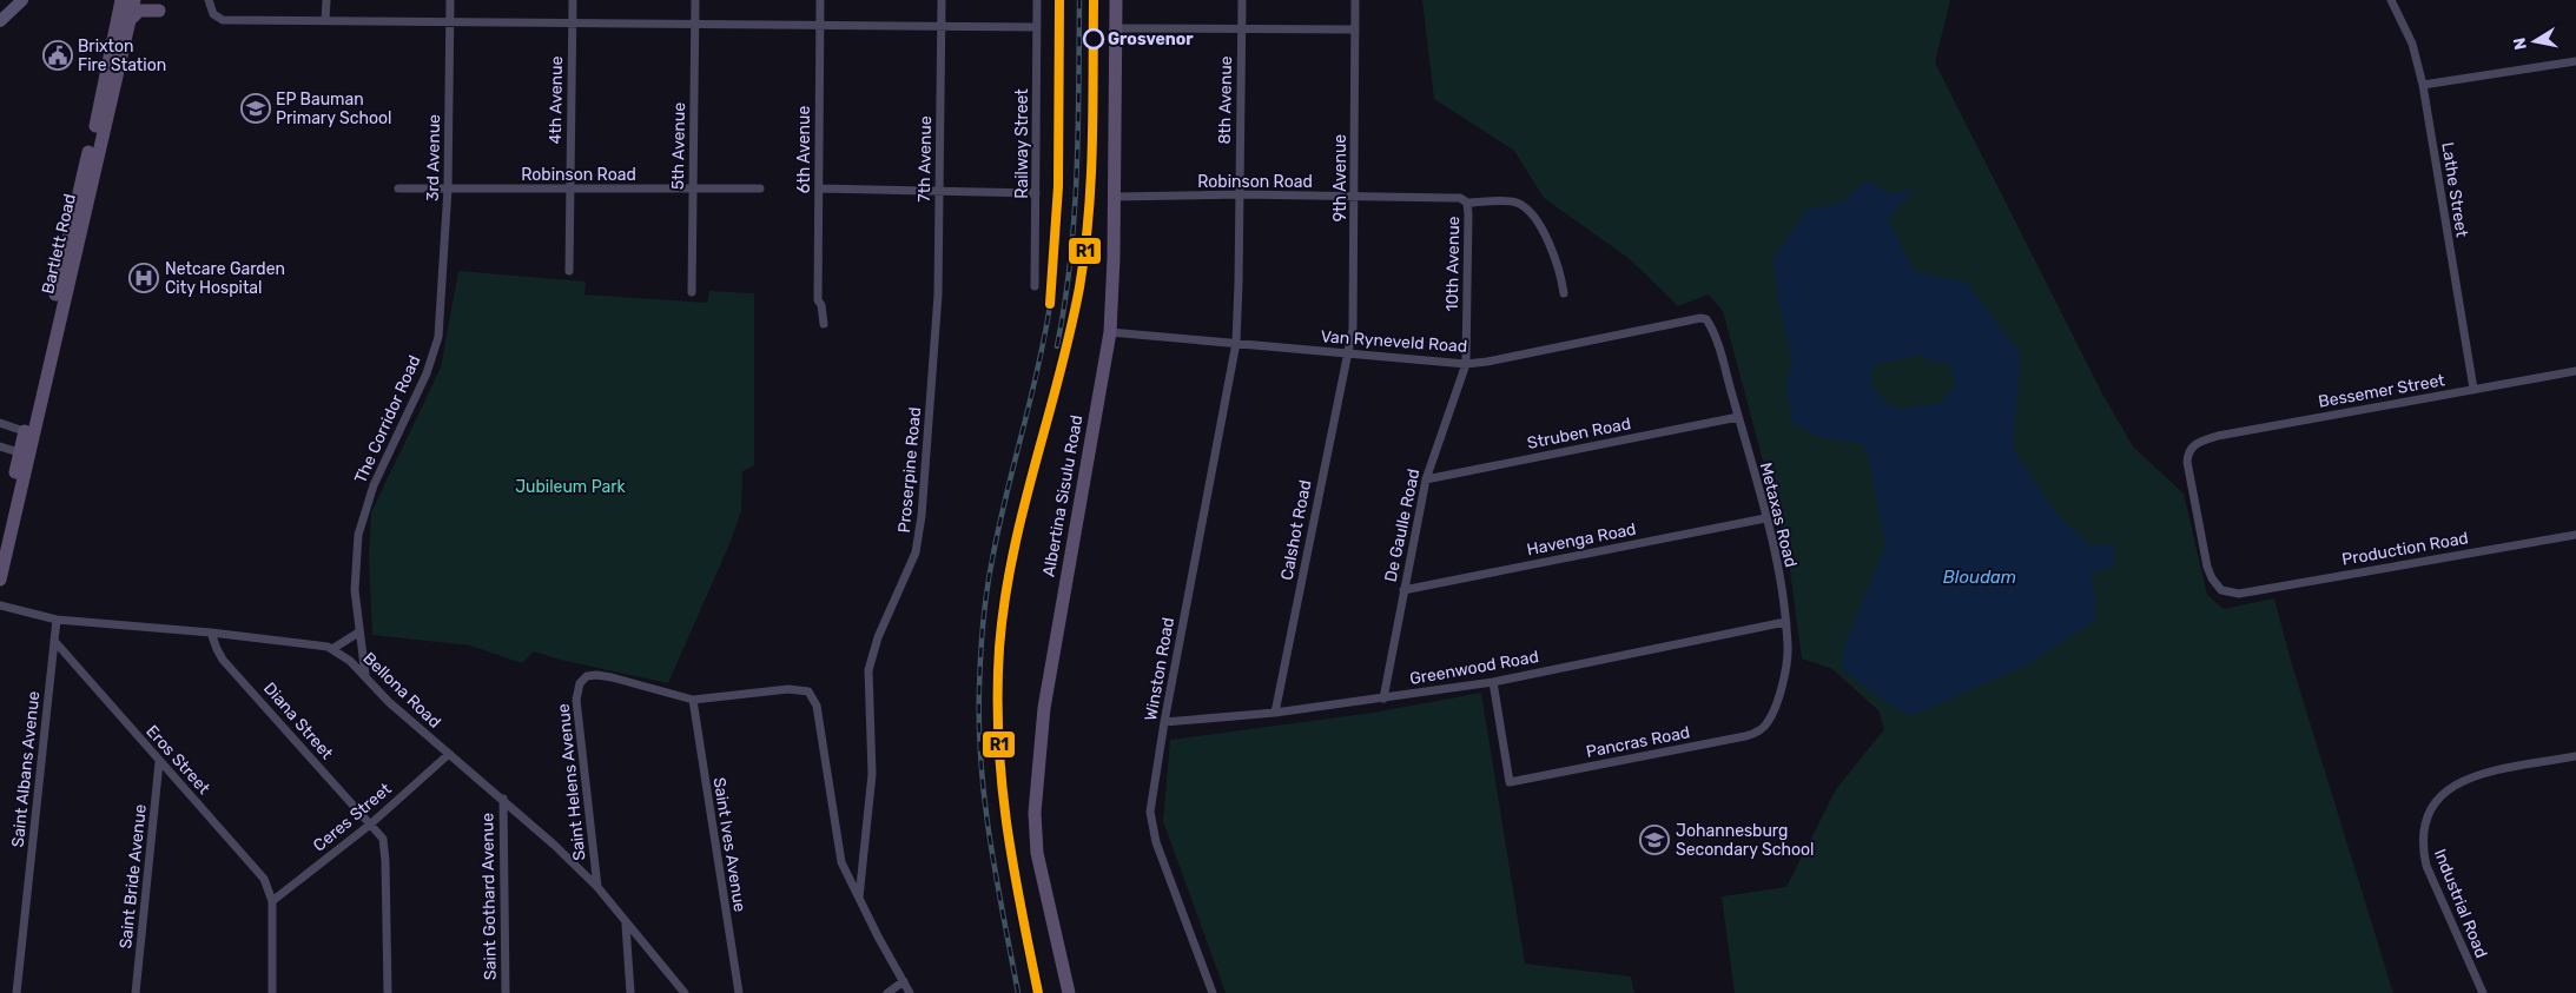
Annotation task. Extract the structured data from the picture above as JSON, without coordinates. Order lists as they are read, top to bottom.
{
  "streets": {
    "main road": ["Bartlett Road", "Albertina Sisulu Road"],
    "street": [
      "4th Avenue",
      "8th Avenue",
      "Railway Street",
      "5th Avenue",
      "6th Avenue",
      "3rd Avenue",
      "7th Avenue",
      "Robinson Road",
      "9th Avenue",
      "Lathe Street",
      "10th Avenue",
      "Van Ryneveld Road",
      "Bessemer Street",
      "The Corridor Road",
      "Struben Road",
      "Proserpine Road",
      "Metaxas Road",
      "De Gaulle Road",
      "Calshot Road",
      "Havenga Road",
      "Production Road",
      "Greenwood Road",
      "Winston Road",
      "Bellona Road",
      "Diana Street",
      "Pancras Road",
      "Eros Street",
      "Saint Albans Avenue",
      "Saint Helens Avenue",
      "Ceres Street",
      "Saint Ives Avenue",
      "Saint Bride Avenue",
      "Saint Gothard Avenue",
      "Industrial Road"
    ]
  },
  "crossings": [
    ["4th Avenue", "Robinson Road"],
    ["8th Avenue", "Robinson Road"],
    ["8th Avenue", "Van Ryneveld Road"],
    ["8th Avenue", "Winston Road"],
    ["5th Avenue", "Robinson Road"],
    ["3rd Avenue", "Robinson Road"],
    ["3rd Avenue", "The Corridor Road"],
    ["7th Avenue", "Proserpine Road"],
    ["Robinson Road", "9th Avenue"],
    ["Robinson Road", "10th Avenue"],
    ["Robinson Road", "Albertina Sisulu Road"],
    ["9th Avenue", "Van Ryneveld Road"],
    ["9th Avenue", "Calshot Road"],
    ["Lathe Street", "Bessemer Street"],
    ["10th Avenue", "Van Ryneveld Road"],
    ["10th Avenue", "De Gaulle Road"],
    ["Van Ryneveld Road", "Albertina Sisulu Road"],
    ["Van Ryneveld Road", "Metaxas Road"],
    ["Van Ryneveld Road", "De Gaulle Road"],
    ["Van Ryneveld Road", "Calshot Road"],
    ["Van Ryneveld Road", "Winston Road"],
    ["Bessemer Street", "Production Road"],
    ["The Corridor Road", "Bellona Road"],
    ["Struben Road", "Metaxas Road"],
    ["Struben Road", "De Gaulle Road"],
    ["Metaxas Road", "Havenga Road"],
    ["Metaxas Road", "Greenwood Road"],
    ["Metaxas Road", "Pancras Road"],
    ["De Gaulle Road", "Havenga Road"],
    ["De Gaulle Road", "Greenwood Road"],
    ["Calshot Road", "Greenwood Road"],
    ["Greenwood Road", "Winston Road"],
    ["Greenwood Road", "Pancras Road"],
    ["Bellona Road", "Diana Street"],
    ["Bellona Road", "Saint Albans Avenue"],
    ["Bellona Road", "Saint Helens Avenue"],
    ["Bellona Road", "Ceres Street"],
    ["Bellona Road", "Saint Gothard Avenue"],
    ["Diana Street", "Ceres Street"],
    ["Eros Street", "Saint Albans Avenue"],
    ["Eros Street", "Ceres Street"],
    ["Eros Street", "Saint Bride Avenue"],
    ["Saint Helens Avenue", "Saint Ives Avenue"]
  ],
  "water": ["Bloudam"],
  "parks": ["Jubileum Park"],
  "places": {
    "other": ["Grosvenor"],
    "public building": ["Brixton Fire Station"],
    "school or university": ["EP Bauman Primary School", "Johannesburg Secondary School"],
    "hospital": ["Netcare Garden City Hospital"]
  },
  "lines": ["transit line R1"],
  "north": "left"
}
